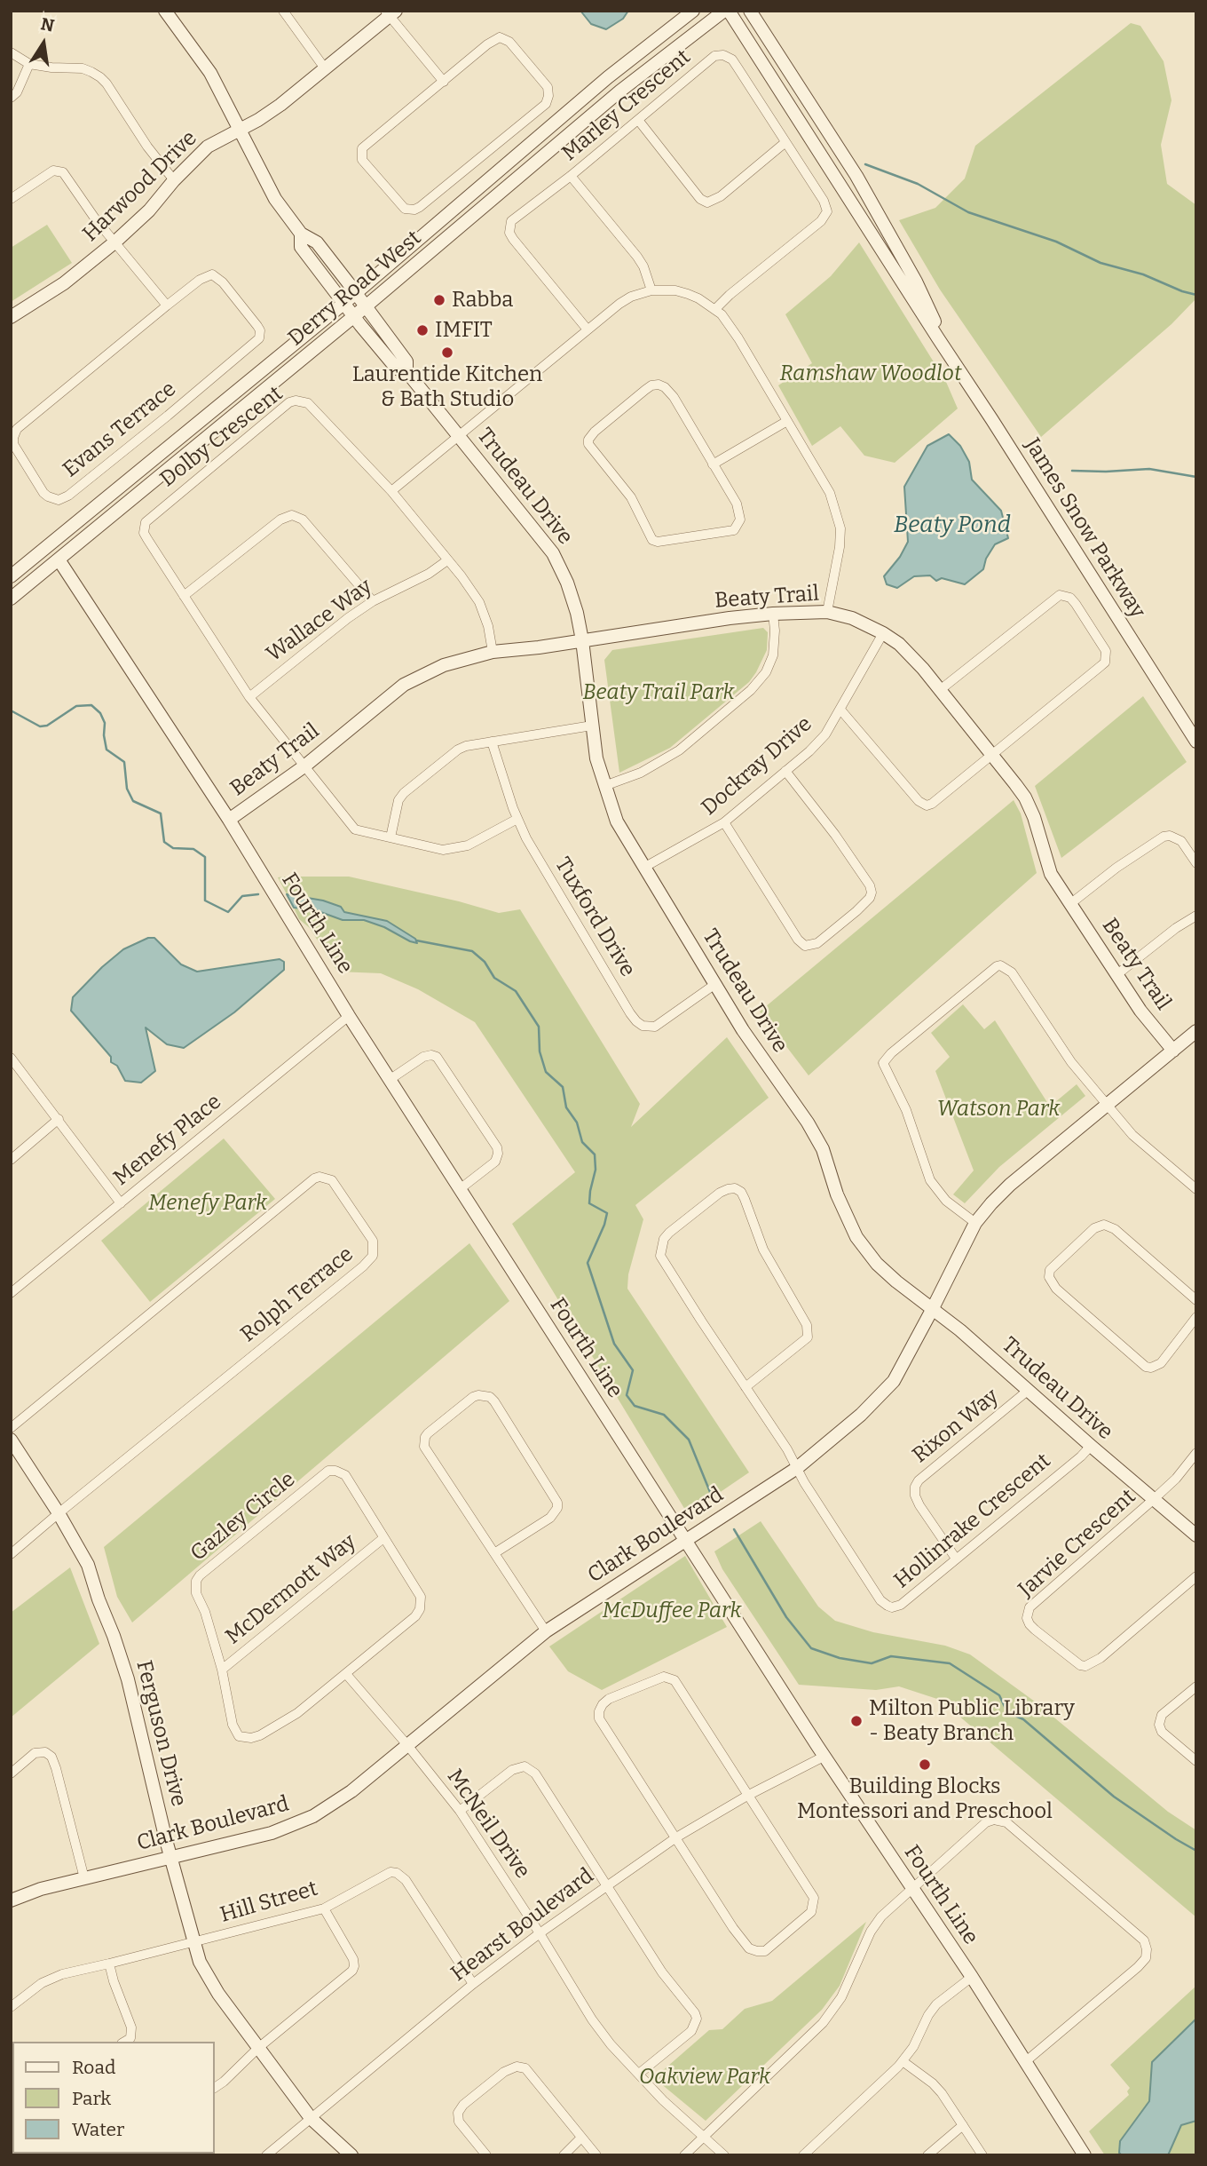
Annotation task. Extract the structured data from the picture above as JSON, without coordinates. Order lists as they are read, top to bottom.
{
  "streets": {
    "street": [
      "Marley Crescent",
      "Harwood Drive",
      "Derry Road West",
      "Evans Terrace",
      "Dolby Crescent",
      "Trudeau Drive",
      "James Snow Parkway",
      "Beaty Trail",
      "Wallace Way",
      "Dockray Drive",
      "Tuxford Drive",
      "Fourth Line",
      "Menefy Place",
      "Rolph Terrace",
      "Rixon Way",
      "Gazley Circle",
      "Hollinrake Crescent",
      "Clark Boulevard",
      "Jarvie Crescent",
      "McDermott Way",
      "Ferguson Drive",
      "McNeil Drive",
      "Hill Street",
      "Hearst Boulevard"
    ]
  },
  "crossings": [
    ["Harwood Drive", "Trudeau Drive"],
    ["Derry Road West", "Trudeau Drive"],
    ["Derry Road West", "James Snow Parkway"],
    ["Derry Road West", "Fourth Line"],
    ["Dolby Crescent", "Beaty Trail"],
    ["Dolby Crescent", "Wallace Way"],
    ["Dolby Crescent", "Tuxford Drive"],
    ["Trudeau Drive", "Beaty Trail"],
    ["Trudeau Drive", "Dockray Drive"],
    ["Trudeau Drive", "Tuxford Drive"],
    ["Trudeau Drive", "Rixon Way"],
    ["Trudeau Drive", "Hollinrake Crescent"],
    ["Trudeau Drive", "Clark Boulevard"],
    ["Trudeau Drive", "Jarvie Crescent"],
    ["Beaty Trail", "Dockray Drive"],
    ["Beaty Trail", "Fourth Line"],
    ["Beaty Trail", "Clark Boulevard"],
    ["Fourth Line", "Menefy Place"],
    ["Fourth Line", "Clark Boulevard"],
    ["Fourth Line", "Hearst Boulevard"],
    ["Rolph Terrace", "Ferguson Drive"],
    ["Rixon Way", "Hollinrake Crescent"],
    ["Gazley Circle", "McDermott Way"],
    ["Hollinrake Crescent", "Clark Boulevard"],
    ["Clark Boulevard", "Ferguson Drive"],
    ["Clark Boulevard", "McNeil Drive"],
    ["Ferguson Drive", "Hill Street"],
    ["Ferguson Drive", "Hearst Boulevard"],
    ["McNeil Drive", "Hearst Boulevard"],
    ["Hill Street", "Hearst Boulevard"]
  ],
  "water": ["Beaty Pond"],
  "parks": [
    "Ramshaw Woodlot",
    "Beaty Trail Park",
    "Watson Park",
    "Menefy Park",
    "McDuffee Park",
    "Oakview Park"
  ],
  "places": [
    "Rabba",
    "IMFIT",
    "Laurentide Kitchen & Bath Studio",
    "Milton Public Library - Beaty Branch",
    "Building Blocks Montessori and Preschool"
  ],
  "legend": ["Road", "Park", "Water"],
  "north": "top"
}
